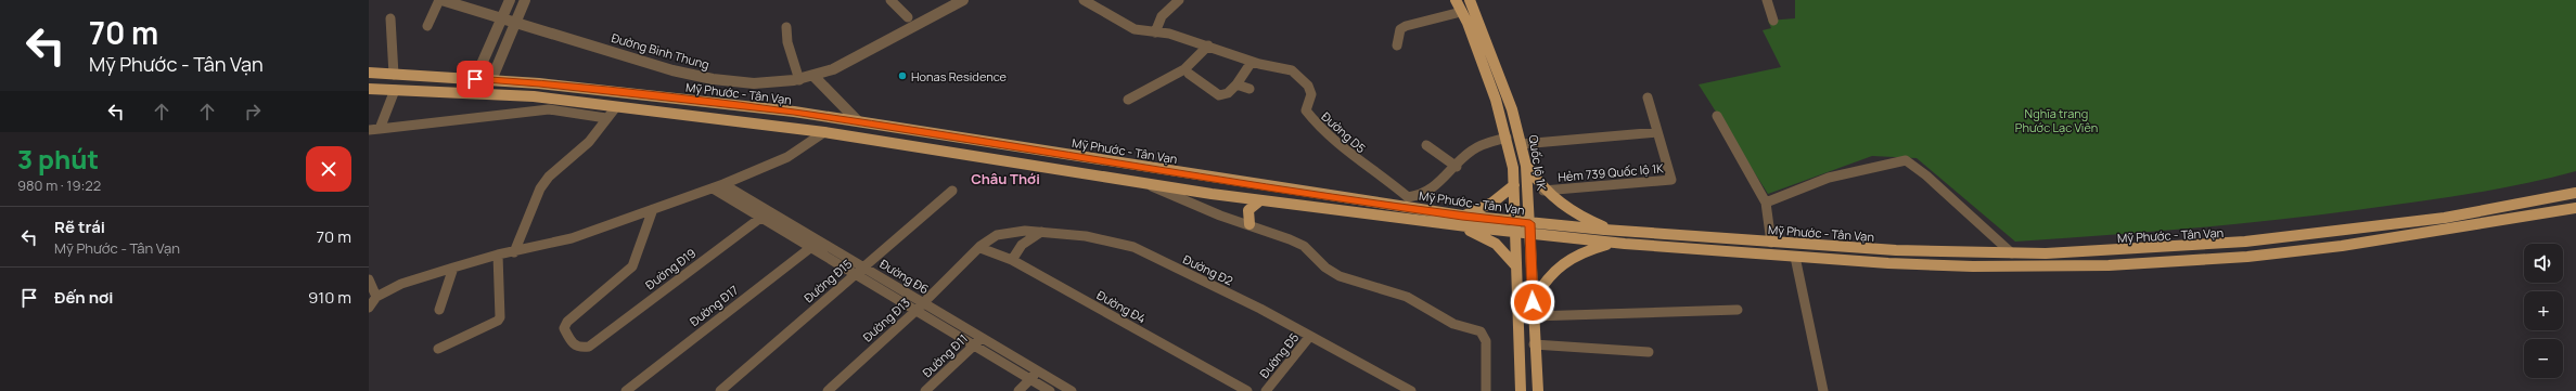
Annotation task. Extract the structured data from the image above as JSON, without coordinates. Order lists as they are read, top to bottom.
{
  "streets": {
    "main road": ["Mỹ Phước - Tân Vạn", "Quốc lộ 1K"],
    "street": [
      "Đường Bình Thung",
      "Đường D5",
      "Hẻm 739 Quốc lộ 1K",
      "Đường Đ19",
      "Đường Đ2",
      "Đường Đ6",
      "Đường Đ15",
      "Đường Đ17",
      "Đường Đ4",
      "Đường Đ13",
      "Đường Đ11",
      "Đường Đ5"
    ]
  },
  "crossings": [
    ["Mỹ Phước - Tân Vạn", "Quốc lộ 1K"],
    ["Đường Đ19", "Đường Đ6"],
    ["Đường Đ2", "Đường Đ4"],
    ["Đường Đ2", "Đường Đ13"],
    ["Đường Đ2", "Đường Đ5"],
    ["Đường Đ6", "Đường Đ15"],
    ["Đường Đ6", "Đường Đ17"],
    ["Đường Đ6", "Đường Đ13"],
    ["Đường Đ6", "Đường Đ11"],
    ["Đường Đ4", "Đường Đ13"]
  ],
  "districts": ["Châu Thới"],
  "parks": ["Nghĩa trang Phước Lạc Viên"],
  "places": ["Honas Residence"],
  "page": {
    "turn": ["70 m", "Mỹ Phước - Tân Vạn"],
    "heading": ["3 phút", "980 m · 19:22"],
    "list": [
      {
        "name": "Rẽ trái",
        "note": "Mỹ Phước - Tân Vạn",
        "value": "70 m"
      },
      {
        "name": "Đến nơi",
        "value": "910 m"
      }
    ],
    "map_buttons": ["+", "−"]
  }
}
